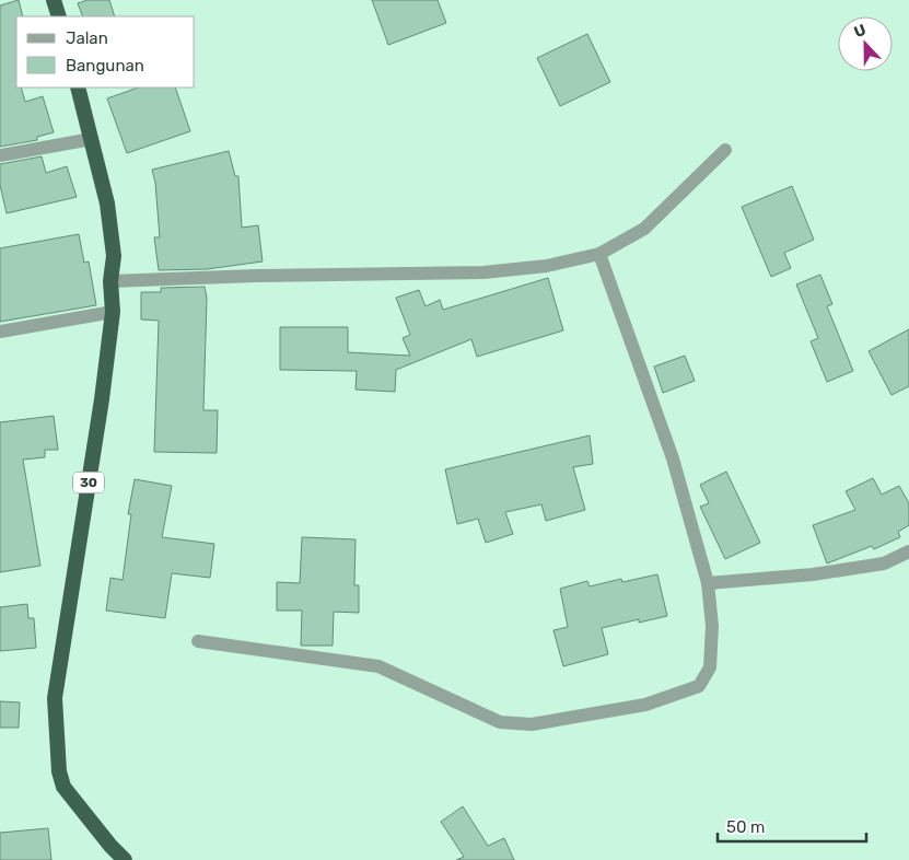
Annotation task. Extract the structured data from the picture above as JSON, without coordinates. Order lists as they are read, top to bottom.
{
  "streets": {
    "highway": ["30"]
  },
  "legend": ["Jalan", "Bangunan"],
  "scale_bar": "50 m",
  "north": "top"
}
